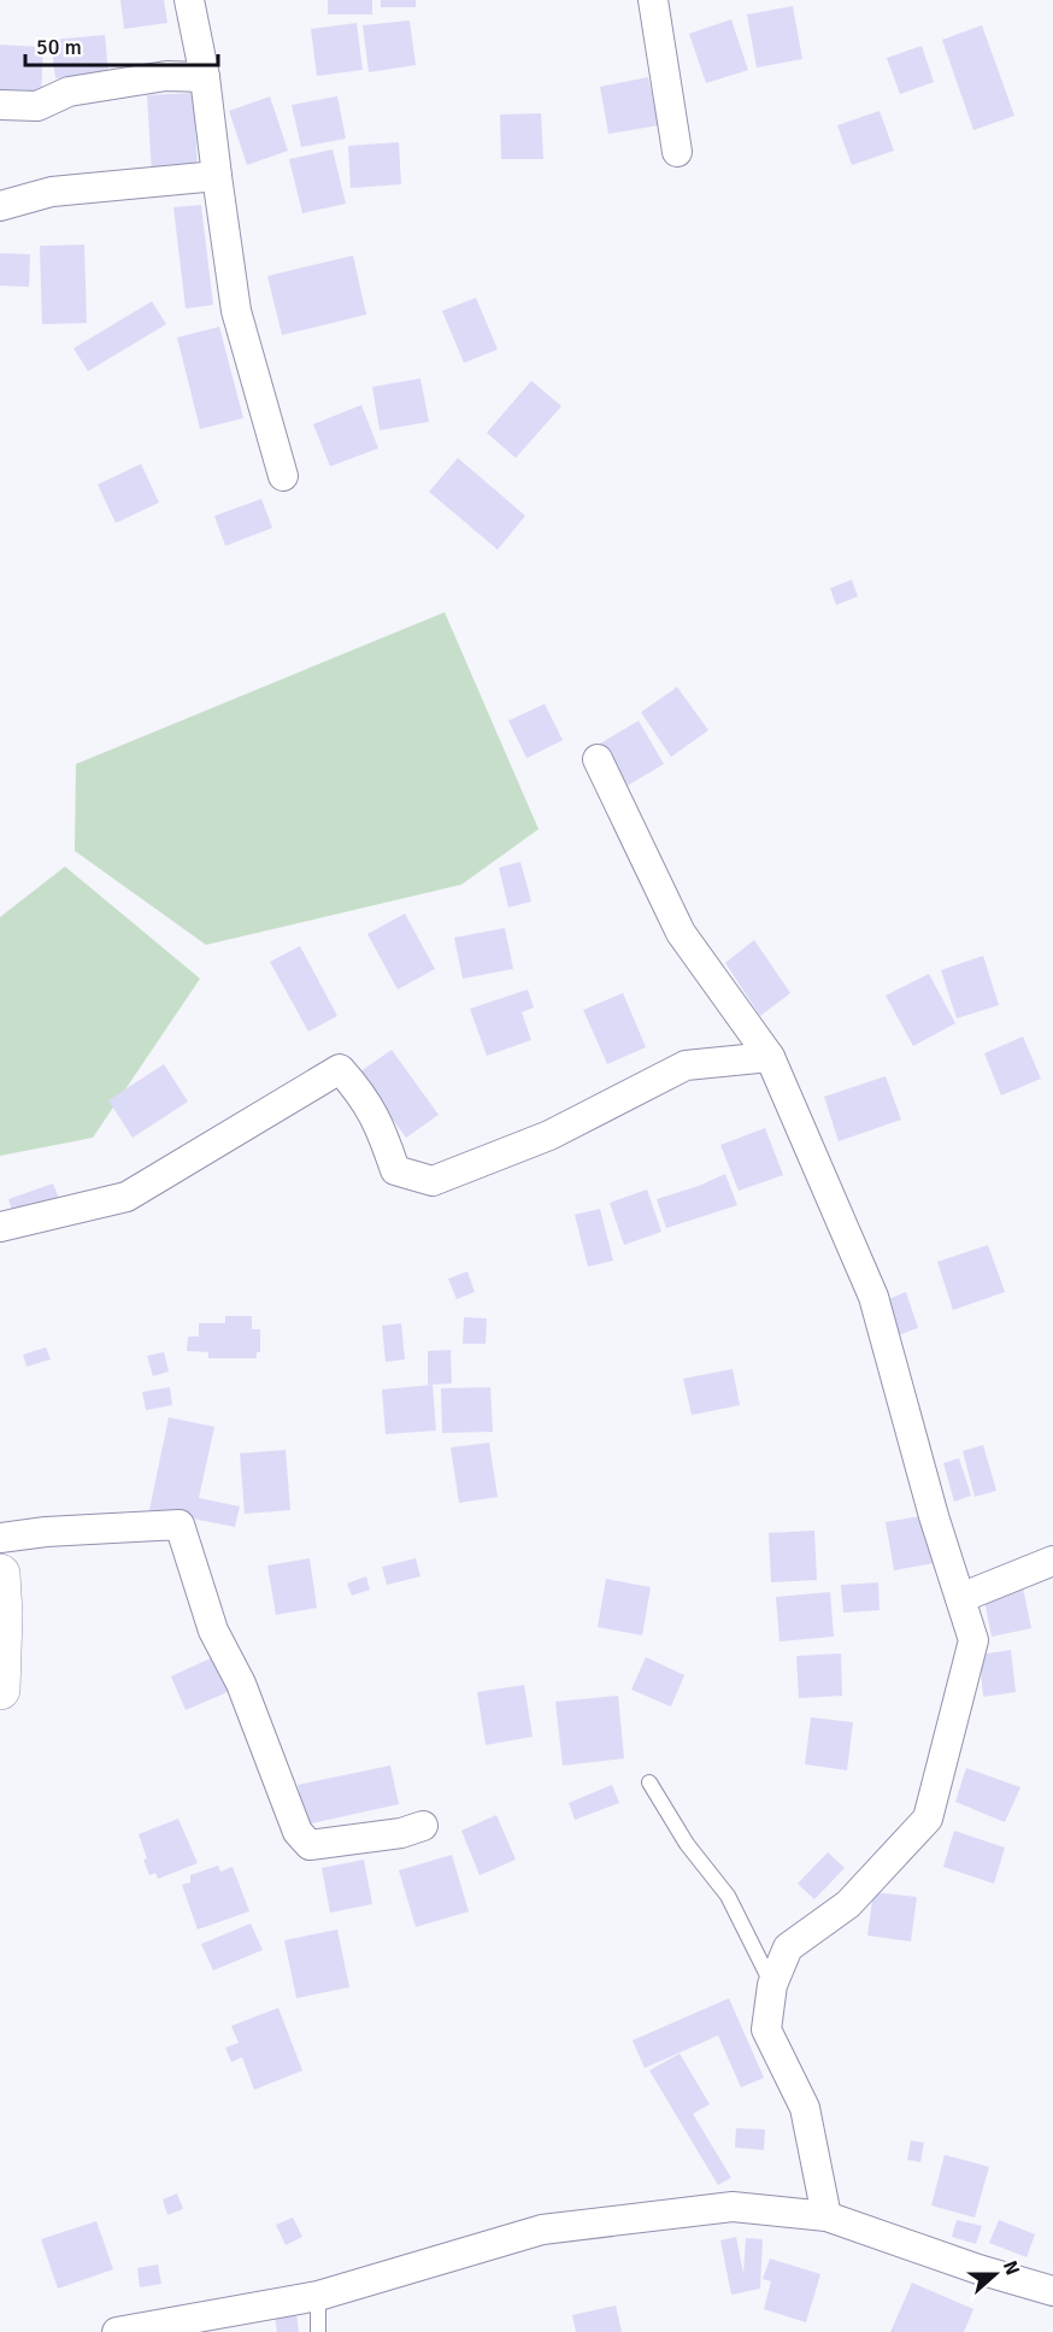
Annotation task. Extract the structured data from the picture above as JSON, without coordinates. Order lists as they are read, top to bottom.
{
  "scale_bar": "50 m",
  "north": "right"
}
